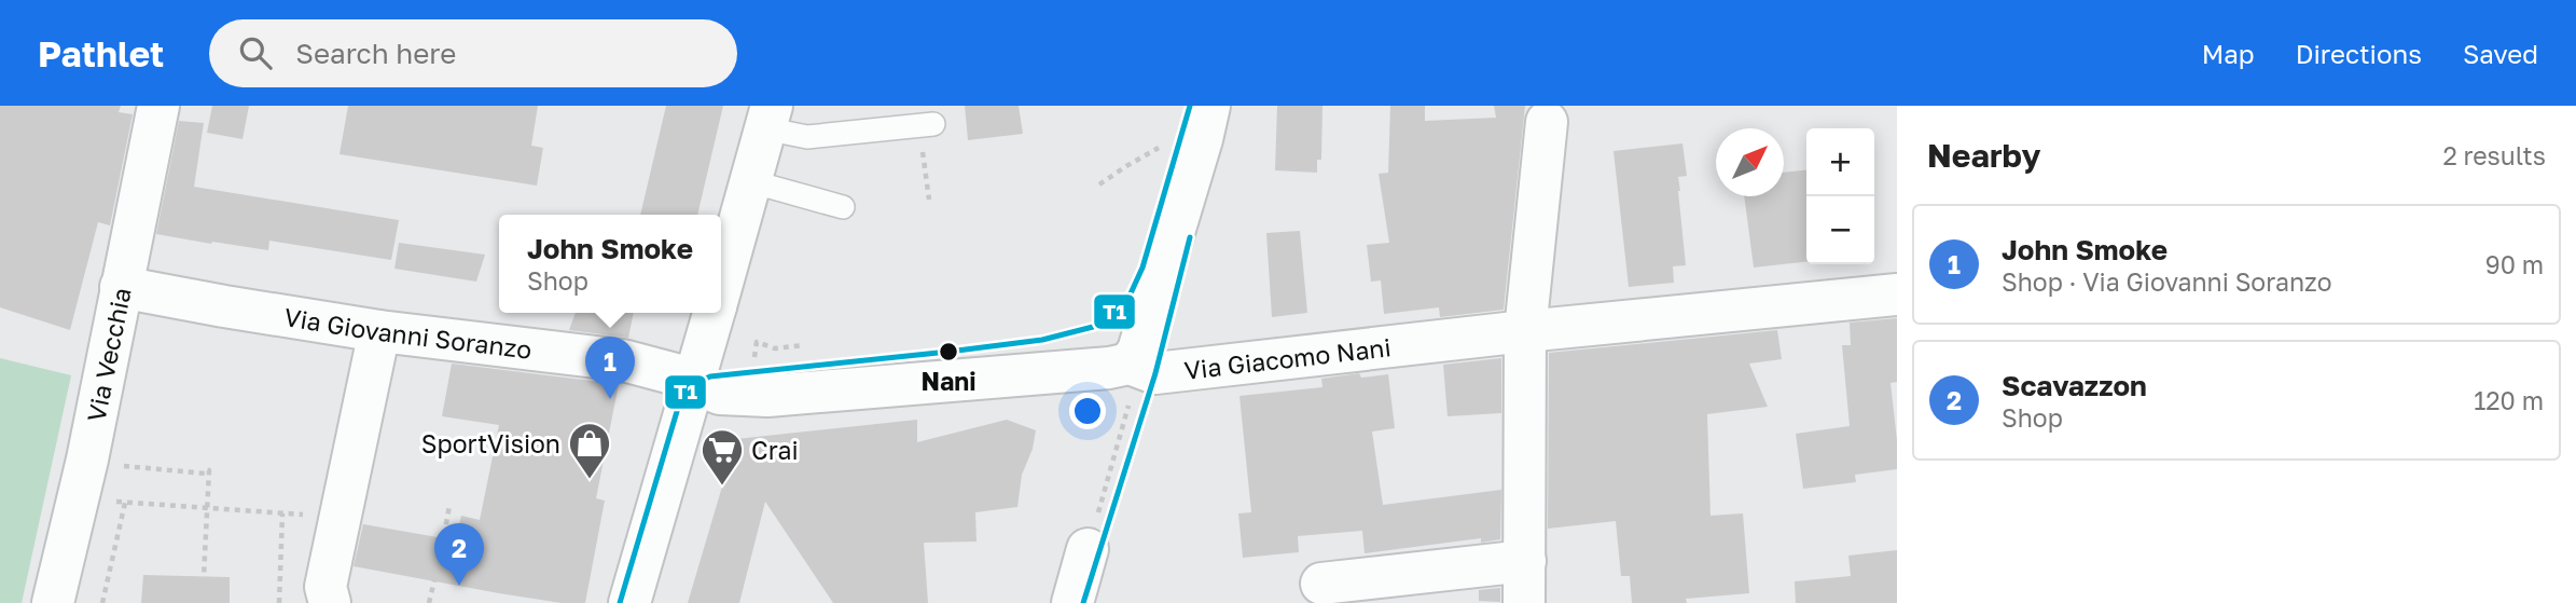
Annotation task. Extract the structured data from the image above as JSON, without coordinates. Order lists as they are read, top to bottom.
{
  "streets": {
    "street": ["Via Giovanni Soranzo", "Via Vecchia", "Via Giacomo Nani"]
  },
  "crossings": [
    ["Via Giovanni Soranzo", "Via Vecchia"],
    ["Via Giovanni Soranzo", "Via Giacomo Nani"]
  ],
  "places": {
    "other": ["Nani"],
    "shop": ["SportVision"],
    "supermarket": ["Crai"]
  },
  "lines": ["transit line T1"],
  "north": "top right",
  "page": {
    "header": "Pathlet",
    "search": "Search here",
    "nav": ["Map", "Directions", "Saved"],
    "heading": ["Nearby", "2 results"],
    "map_buttons": ["+", "−"],
    "list": [
      {
        "mark": "1",
        "name": "John Smoke",
        "note": "Shop · Via Giovanni Soranzo",
        "value": "90 m"
      },
      {
        "mark": "2",
        "name": "Scavazzon",
        "note": "Shop",
        "value": "120 m"
      }
    ],
    "popup": ["John Smoke", "Shop"],
    "pins": ["1", "2"]
  }
}
